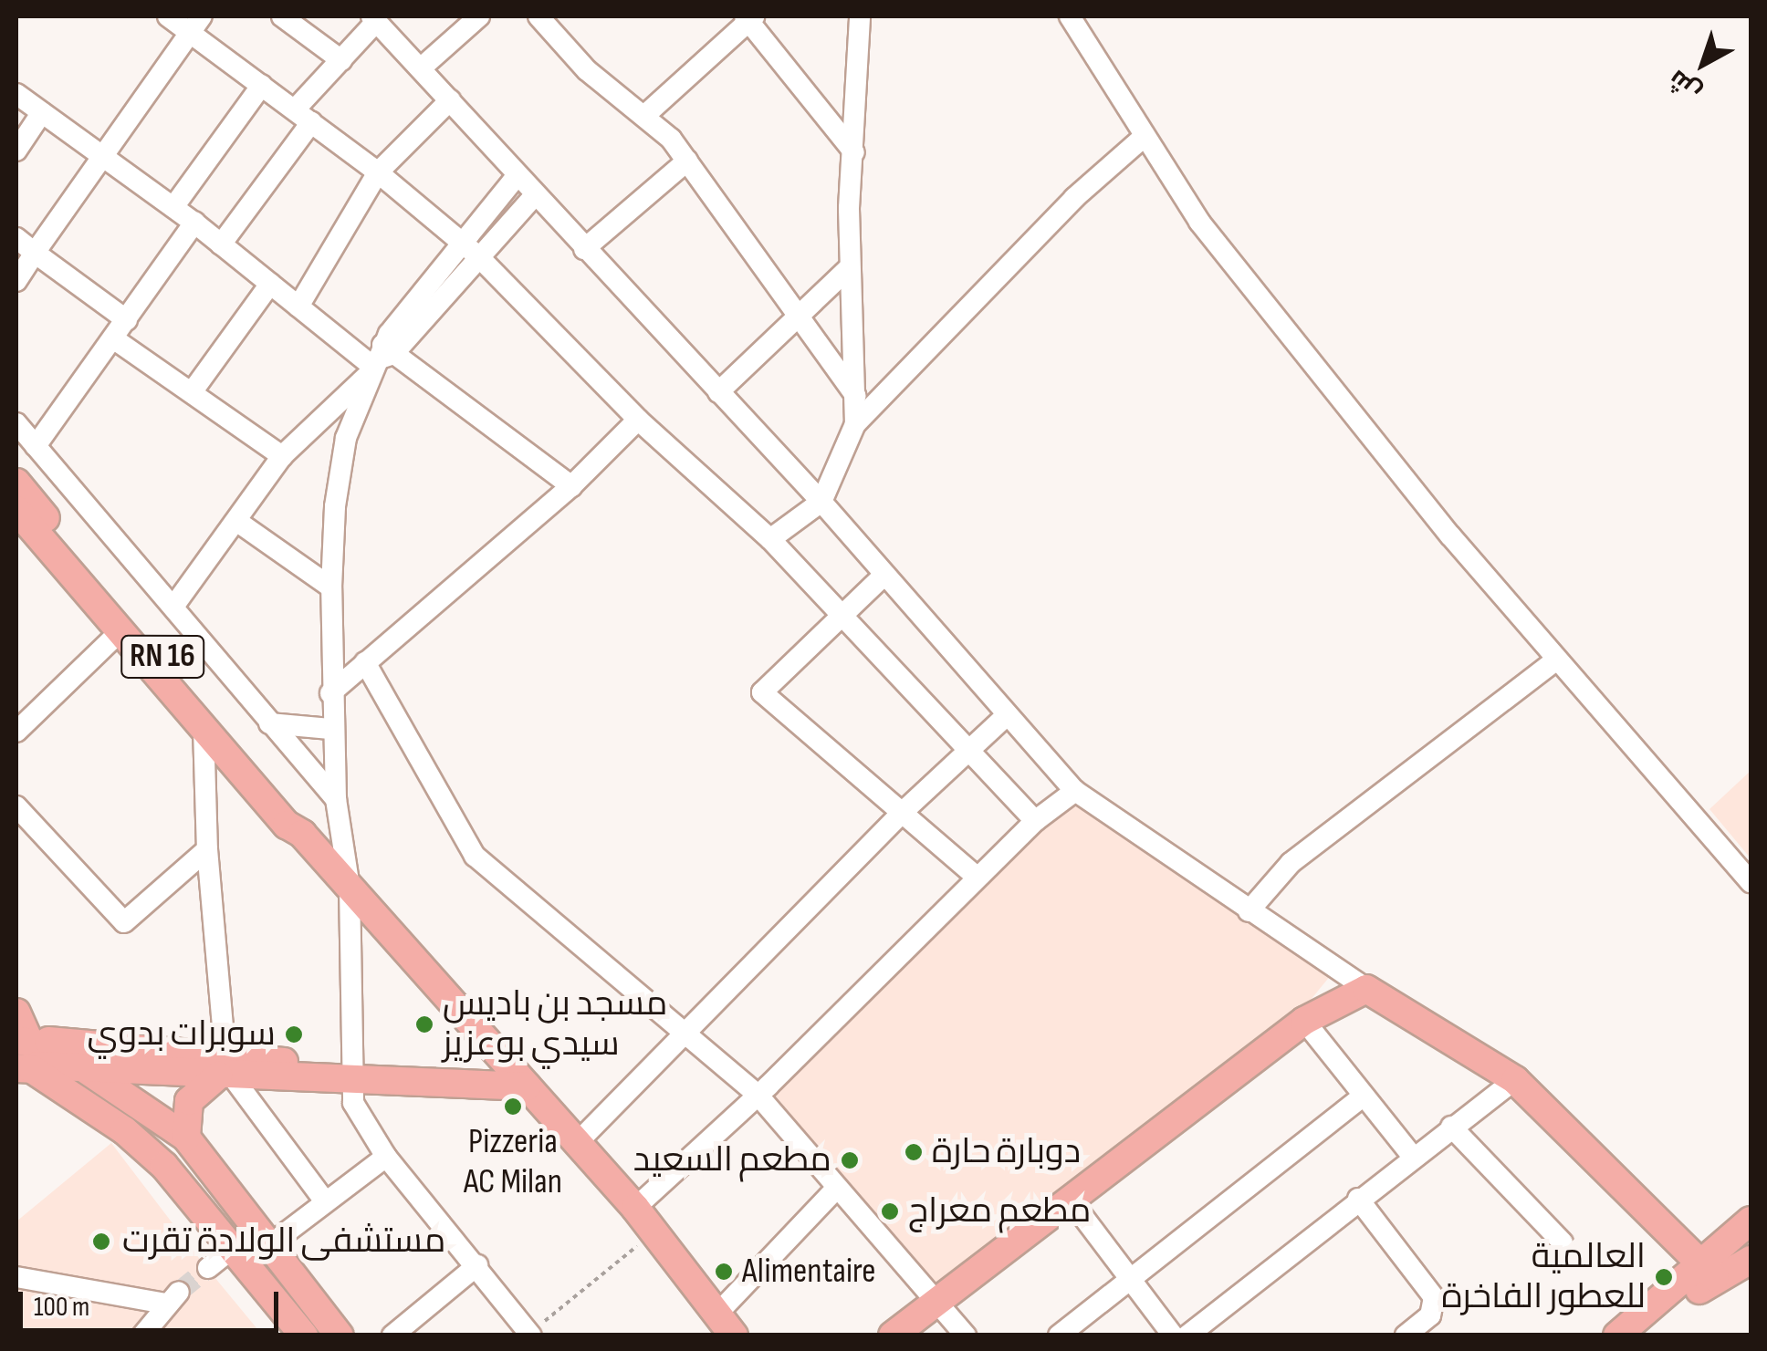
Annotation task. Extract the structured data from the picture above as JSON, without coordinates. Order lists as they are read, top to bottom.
{
  "streets": {
    "main road": ["RN 16"]
  },
  "places": [
    "مسجد بن باديس سيدي بوعزيز",
    "سوبرات بدوي",
    "Pizzeria AC Milan",
    "دوبارة حارة",
    "مطعم السعيد",
    "مطعم معراج",
    "مستشفى الولادة تقرت",
    "Alimentaire",
    "العالمية للعطور الفاخرة"
  ],
  "scale_bar": "100 m",
  "north": "bottom left"
}
